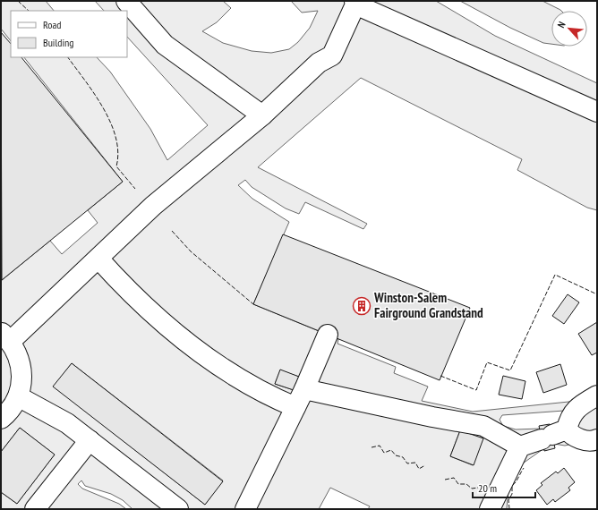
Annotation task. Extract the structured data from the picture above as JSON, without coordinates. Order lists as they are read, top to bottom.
{
  "places": {
    "building": ["Winston-Salem Fairground Grandstand"]
  },
  "legend": ["Road", "Building"],
  "scale_bar": "20 m",
  "north": "top left"
}
